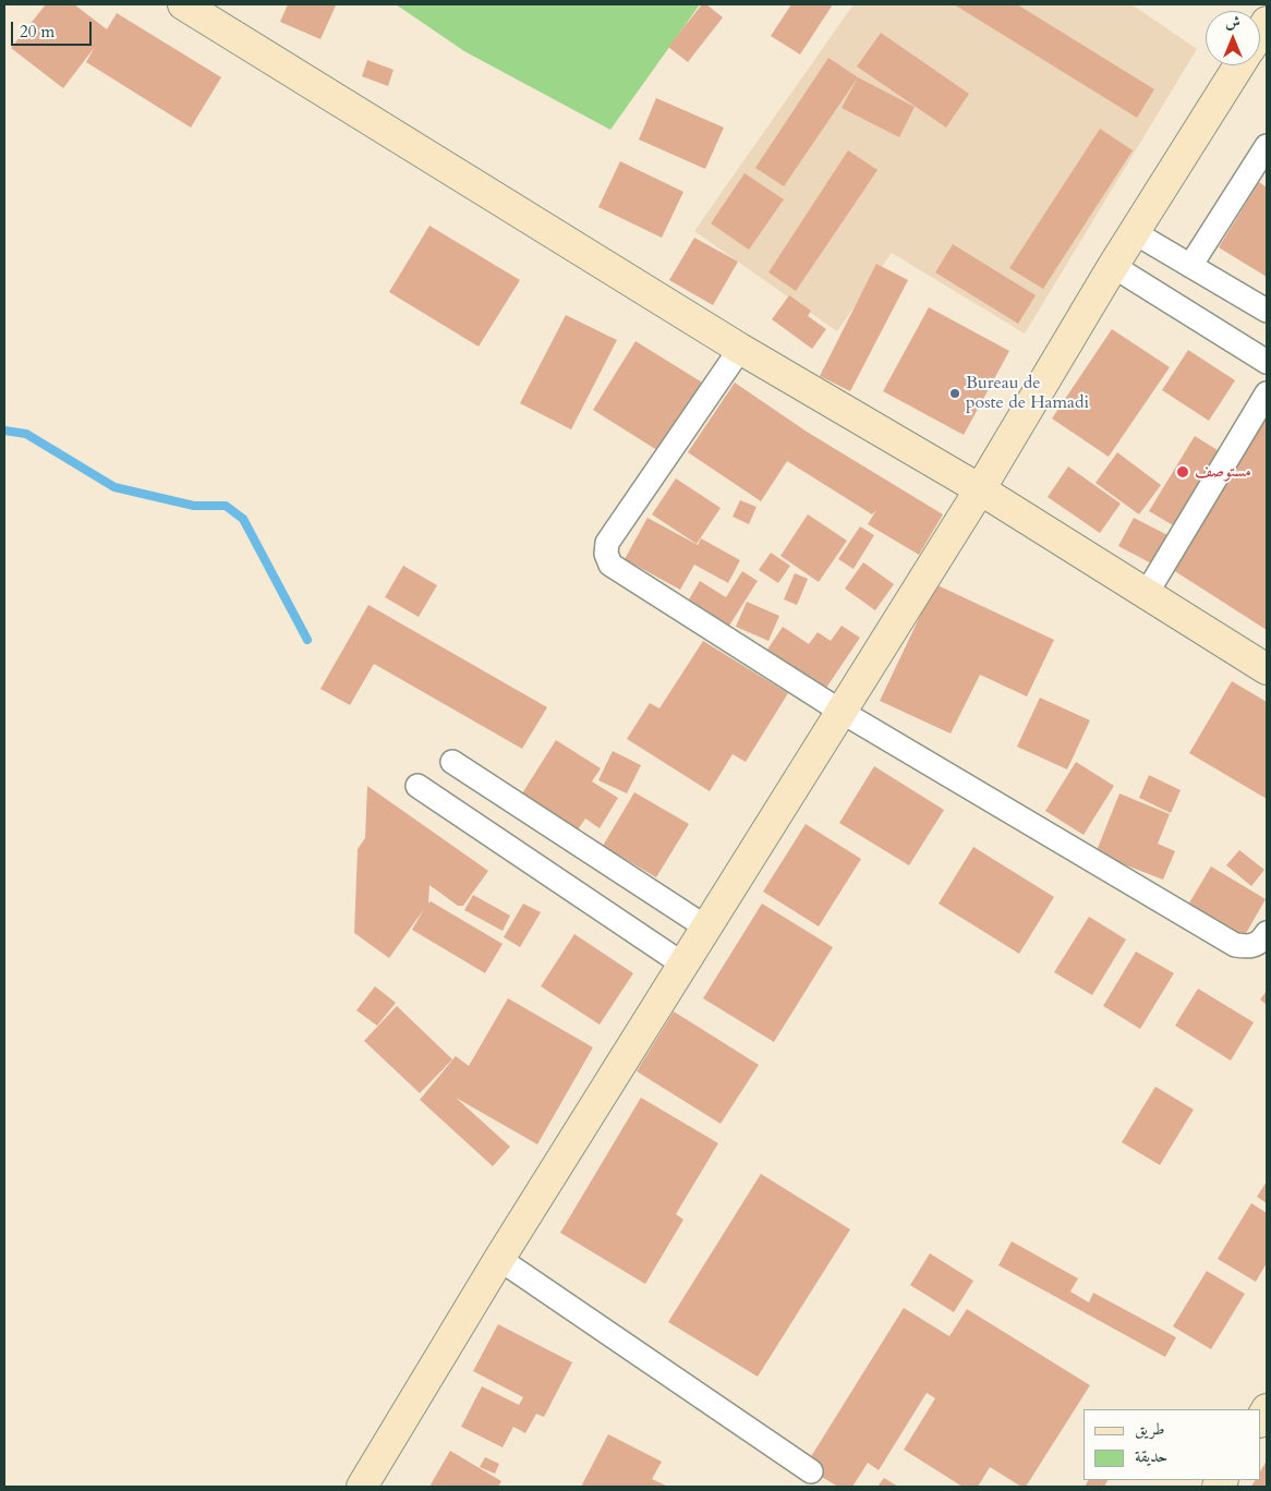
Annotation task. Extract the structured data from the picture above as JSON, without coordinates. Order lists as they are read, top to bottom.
{
  "places": ["Bureau de poste de Hamadi", "مستوصف"],
  "legend": ["طريق", "حديقة"],
  "scale_bar": "20 m",
  "north": "top"
}
